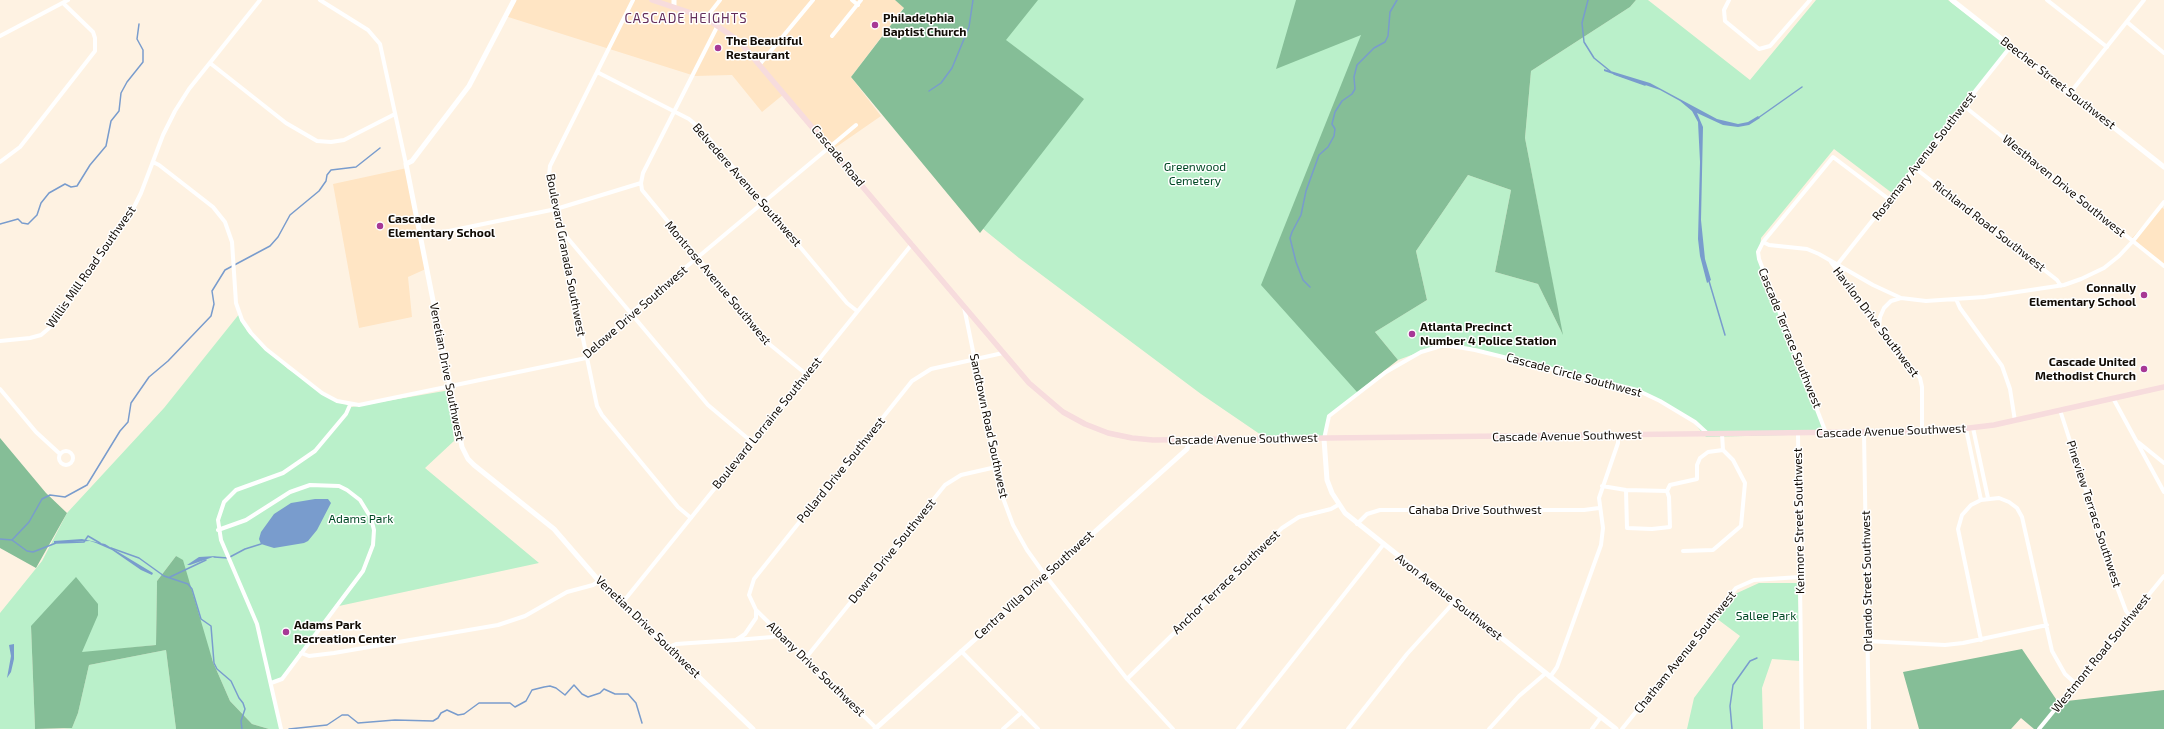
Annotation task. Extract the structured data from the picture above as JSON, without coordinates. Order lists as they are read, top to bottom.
{
  "streets": {
    "main road": ["Cascade Road", "Cascade Avenue Southwest"],
    "street": [
      "Beecher Street Southwest",
      "Rosemary Avenue Southwest",
      "Belvedere Avenue Southwest",
      "Westhaven Drive Southwest",
      "Richland Road Southwest",
      "Boulevard Granada Southwest",
      "Willis Mill Road Southwest",
      "Montrose Avenue Southwest",
      "Delowe Drive Southwest",
      "Havilon Drive Southwest",
      "Cascade Terrace Southwest",
      "Venetian Drive Southwest",
      "Cascade Circle Southwest",
      "Boulevard Lorraine Southwest",
      "Sandtown Road Southwest",
      "Pollard Drive Southwest",
      "Cahaba Drive Southwest",
      "Pineview Terrace Southwest",
      "Kenmore Street Southwest",
      "Downs Drive Southwest",
      "Orlando Street Southwest",
      "Anchor Terrace Southwest",
      "Centra Villa Drive Southwest",
      "Avon Avenue Southwest",
      "Chatham Avenue Southwest",
      "Westmont Road Southwest",
      "Albany Drive Southwest"
    ]
  },
  "crossings": [
    ["Beecher Street Southwest", "Rosemary Avenue Southwest"],
    ["Cascade Road", "Delowe Drive Southwest"],
    ["Cascade Road", "Boulevard Lorraine Southwest"],
    ["Cascade Road", "Sandtown Road Southwest"],
    ["Cascade Road", "Cascade Avenue Southwest"],
    ["Rosemary Avenue Southwest", "Westhaven Drive Southwest"],
    ["Rosemary Avenue Southwest", "Richland Road Southwest"],
    ["Belvedere Avenue Southwest", "Boulevard Granada Southwest"],
    ["Belvedere Avenue Southwest", "Delowe Drive Southwest"],
    ["Belvedere Avenue Southwest", "Boulevard Lorraine Southwest"],
    ["Boulevard Granada Southwest", "Delowe Drive Southwest"],
    ["Boulevard Granada Southwest", "Boulevard Lorraine Southwest"],
    ["Montrose Avenue Southwest", "Delowe Drive Southwest"],
    ["Montrose Avenue Southwest", "Boulevard Lorraine Southwest"],
    ["Delowe Drive Southwest", "Venetian Drive Southwest"],
    ["Havilon Drive Southwest", "Cascade Avenue Southwest"],
    ["Cascade Terrace Southwest", "Cascade Avenue Southwest"],
    ["Venetian Drive Southwest", "Boulevard Lorraine Southwest"],
    ["Cascade Circle Southwest", "Cascade Avenue Southwest"],
    ["Cascade Circle Southwest", "Avon Avenue Southwest"],
    ["Sandtown Road Southwest", "Pollard Drive Southwest"],
    ["Sandtown Road Southwest", "Downs Drive Southwest"],
    ["Sandtown Road Southwest", "Anchor Terrace Southwest"],
    ["Sandtown Road Southwest", "Centra Villa Drive Southwest"],
    ["Cascade Avenue Southwest", "Pollard Drive Southwest"],
    ["Cascade Avenue Southwest", "Pineview Terrace Southwest"],
    ["Cascade Avenue Southwest", "Kenmore Street Southwest"],
    ["Cascade Avenue Southwest", "Orlando Street Southwest"],
    ["Cascade Avenue Southwest", "Centra Villa Drive Southwest"],
    ["Cascade Avenue Southwest", "Avon Avenue Southwest"],
    ["Pollard Drive Southwest", "Albany Drive Southwest"],
    ["Cahaba Drive Southwest", "Avon Avenue Southwest"],
    ["Pineview Terrace Southwest", "Westmont Road Southwest"],
    ["Kenmore Street Southwest", "Chatham Avenue Southwest"],
    ["Downs Drive Southwest", "Albany Drive Southwest"],
    ["Anchor Terrace Southwest", "Avon Avenue Southwest"],
    ["Centra Villa Drive Southwest", "Albany Drive Southwest"]
  ],
  "districts": ["CASCADE HEIGHTS"],
  "parks": ["Greenwood Cemetery", "Adams Park", "Sallee Park"],
  "places": [
    "Philadelphia Baptist Church",
    "The Beautiful Restaurant",
    "Cascade Elementary School",
    "Connally Elementary School",
    "Atlanta Precinct Number 4 Police Station",
    "Cascade United Methodist Church",
    "Adams Park Recreation Center"
  ]
}
